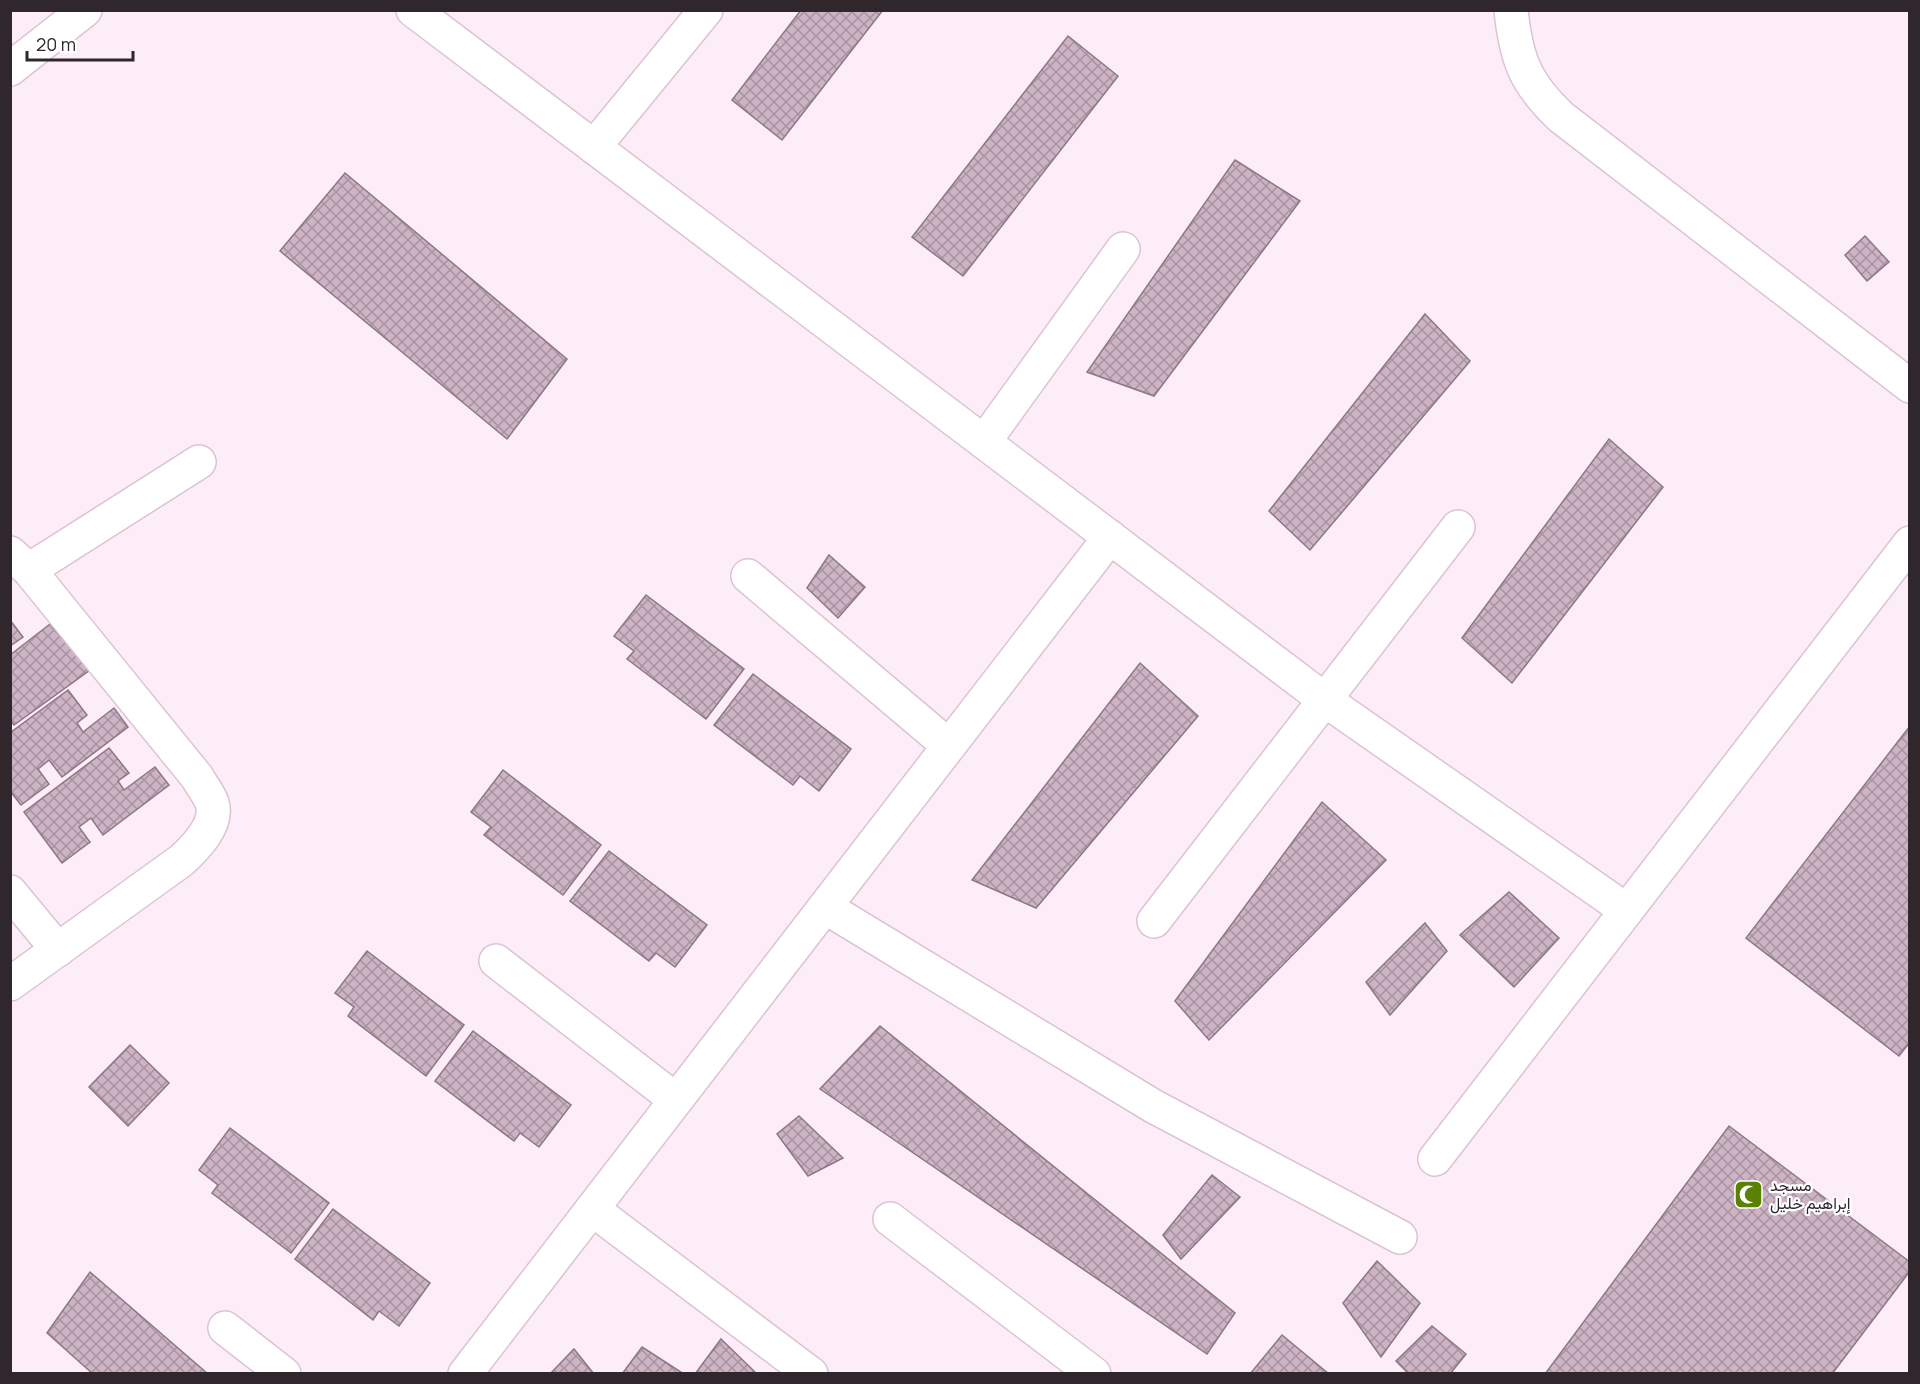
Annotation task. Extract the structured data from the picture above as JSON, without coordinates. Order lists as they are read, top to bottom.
{
  "places": {
    "mosque": ["مسجد إبراهيم خليل"]
  },
  "scale_bar": "20 m"
}
